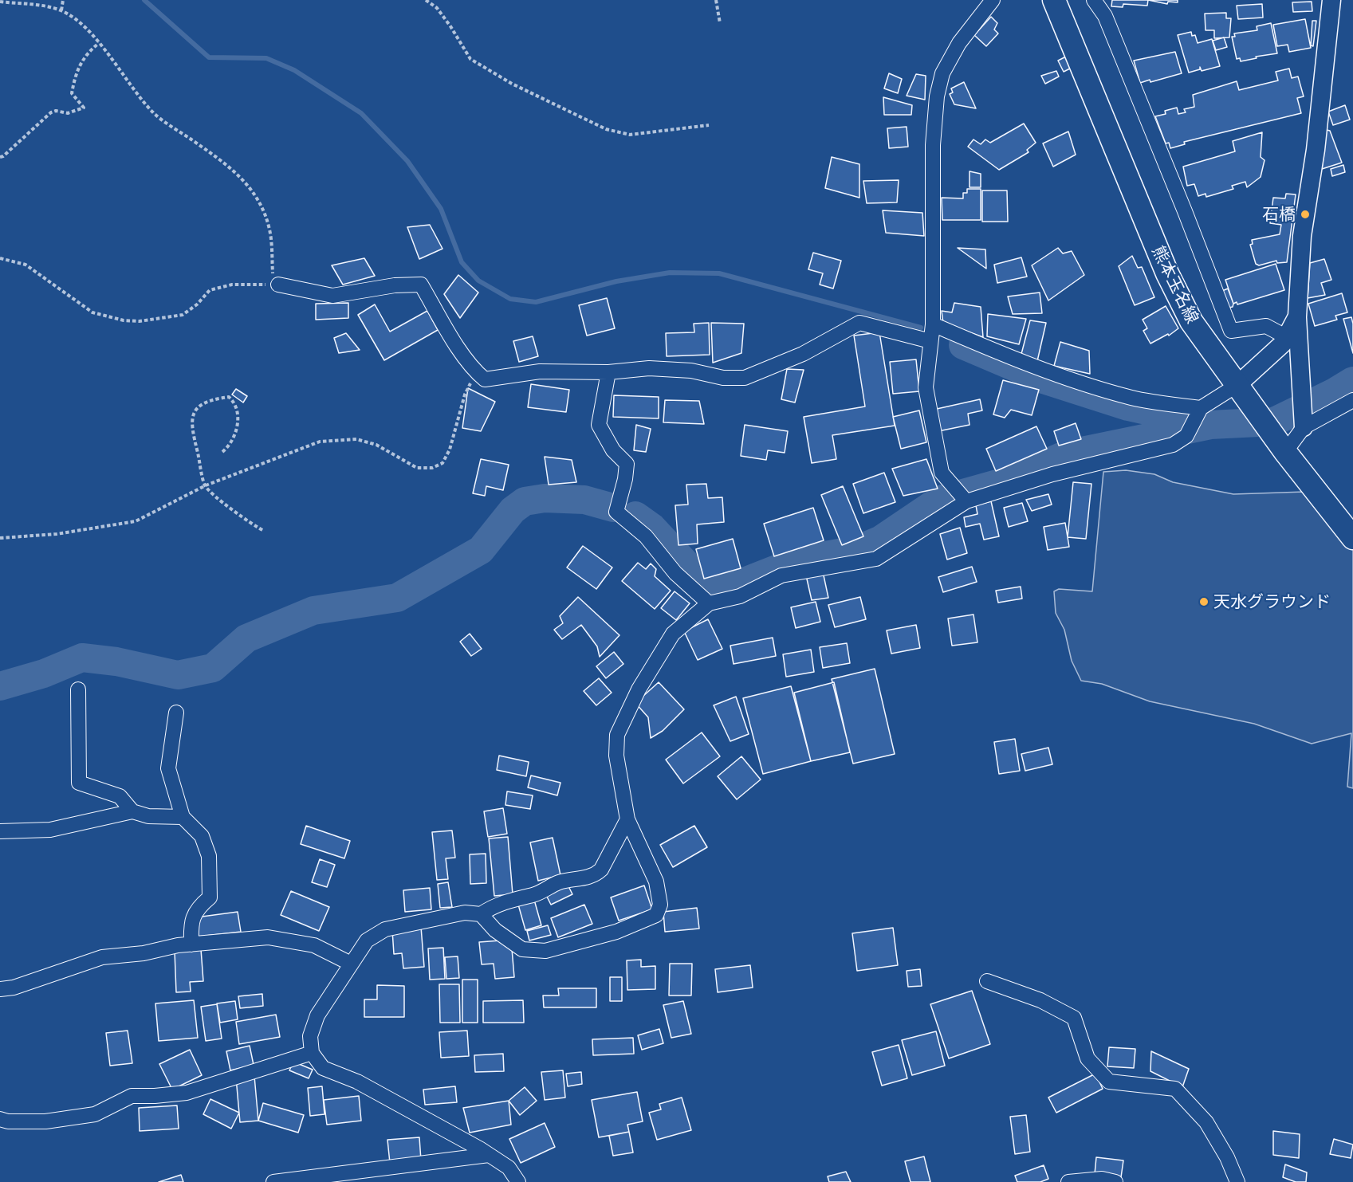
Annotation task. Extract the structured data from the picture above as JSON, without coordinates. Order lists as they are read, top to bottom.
{
  "streets": {
    "main road": ["熊本玉名線"]
  },
  "places": ["石橋", "天水グラウンド"]
}
